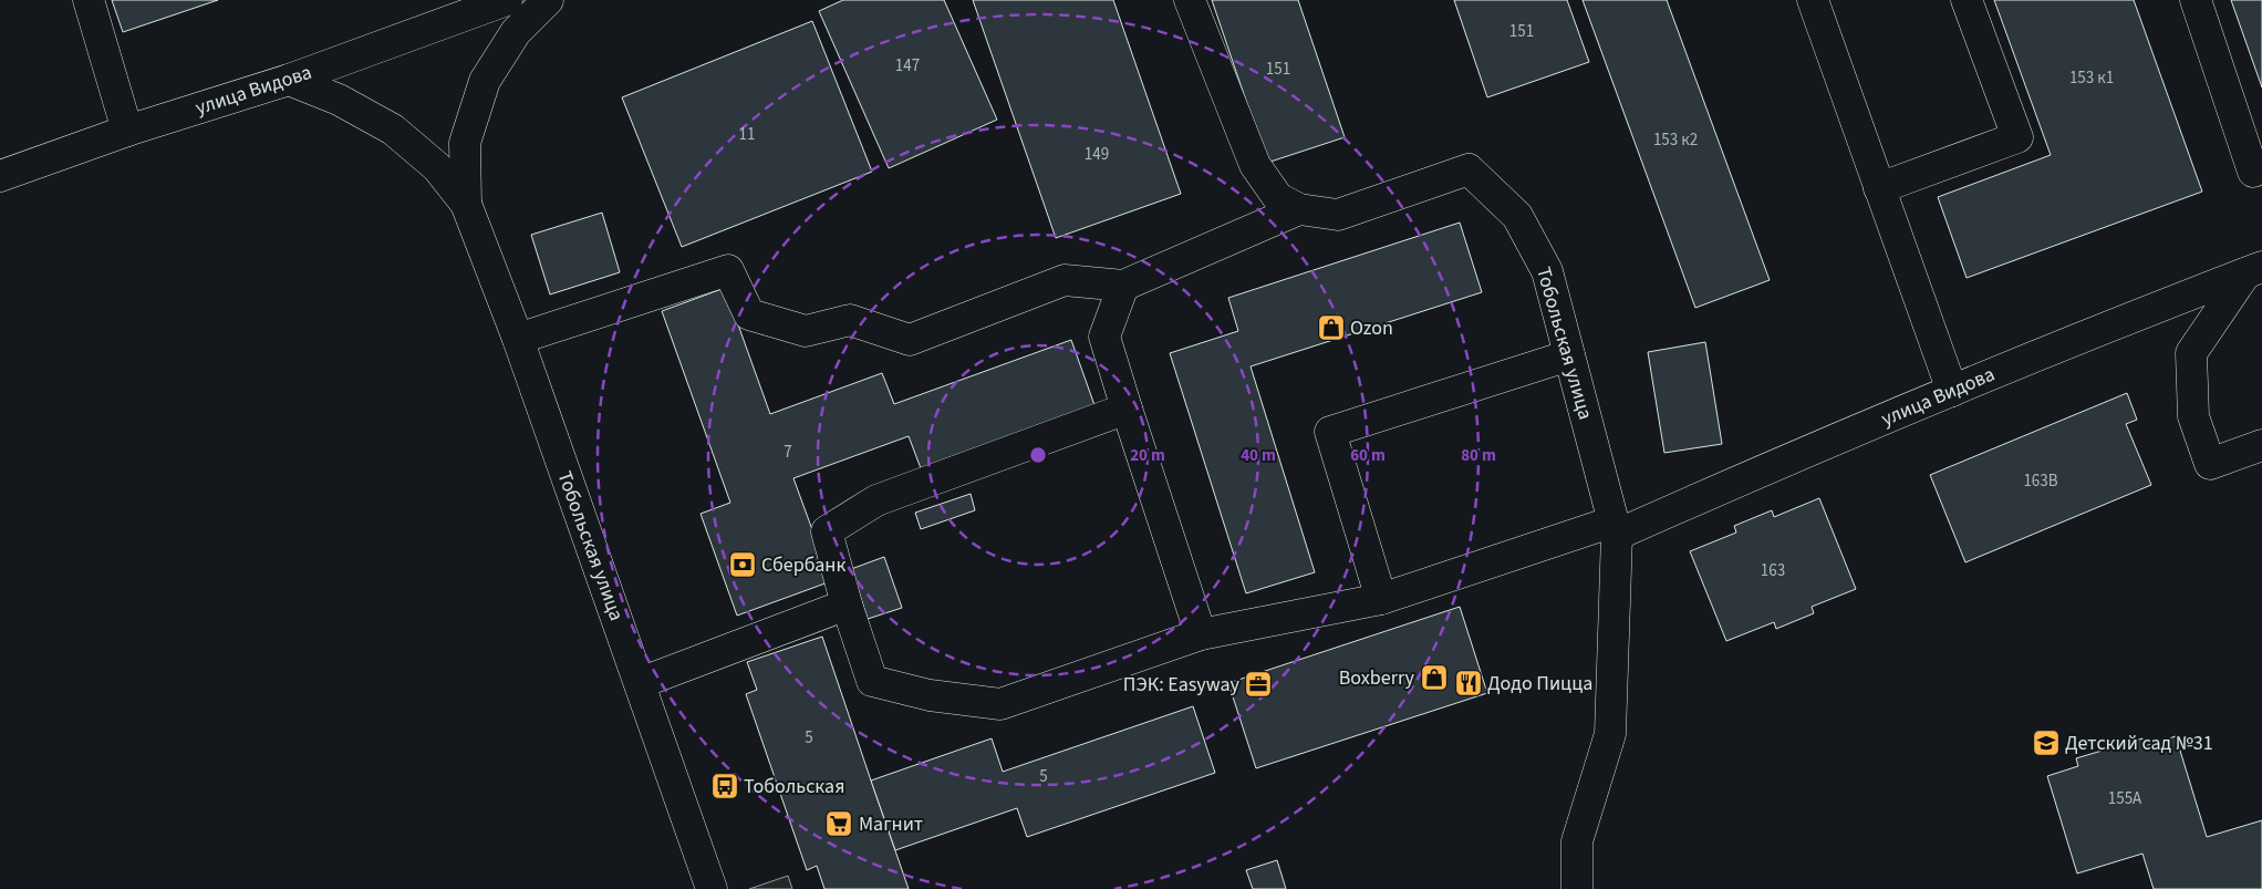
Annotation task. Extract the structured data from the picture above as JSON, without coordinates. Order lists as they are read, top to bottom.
{
  "streets": {
    "street": ["улица Видова", "Тобольская улица"]
  },
  "crossings": [
    ["улица Видова", "Тобольская улица"]
  ],
  "places": {
    "shop": ["Ozon", "Boxberry"],
    "bank": ["Сбербанк"],
    "restaurant": ["Додо Пицца"],
    "office": ["ПЭК: Easyway"],
    "school or university": ["Детский сад №31"],
    "bus stop": ["Тобольская"],
    "supermarket": ["Магнит"]
  },
  "house_numbers": [
    "151",
    "147",
    "151",
    "153 к1",
    "11",
    "153 к2",
    "149",
    "7",
    "163В",
    "163",
    "5",
    "5",
    "155А"
  ],
  "rings": [
    "20 m",
    "40 m",
    "60 m",
    "80 m"
  ]
}
